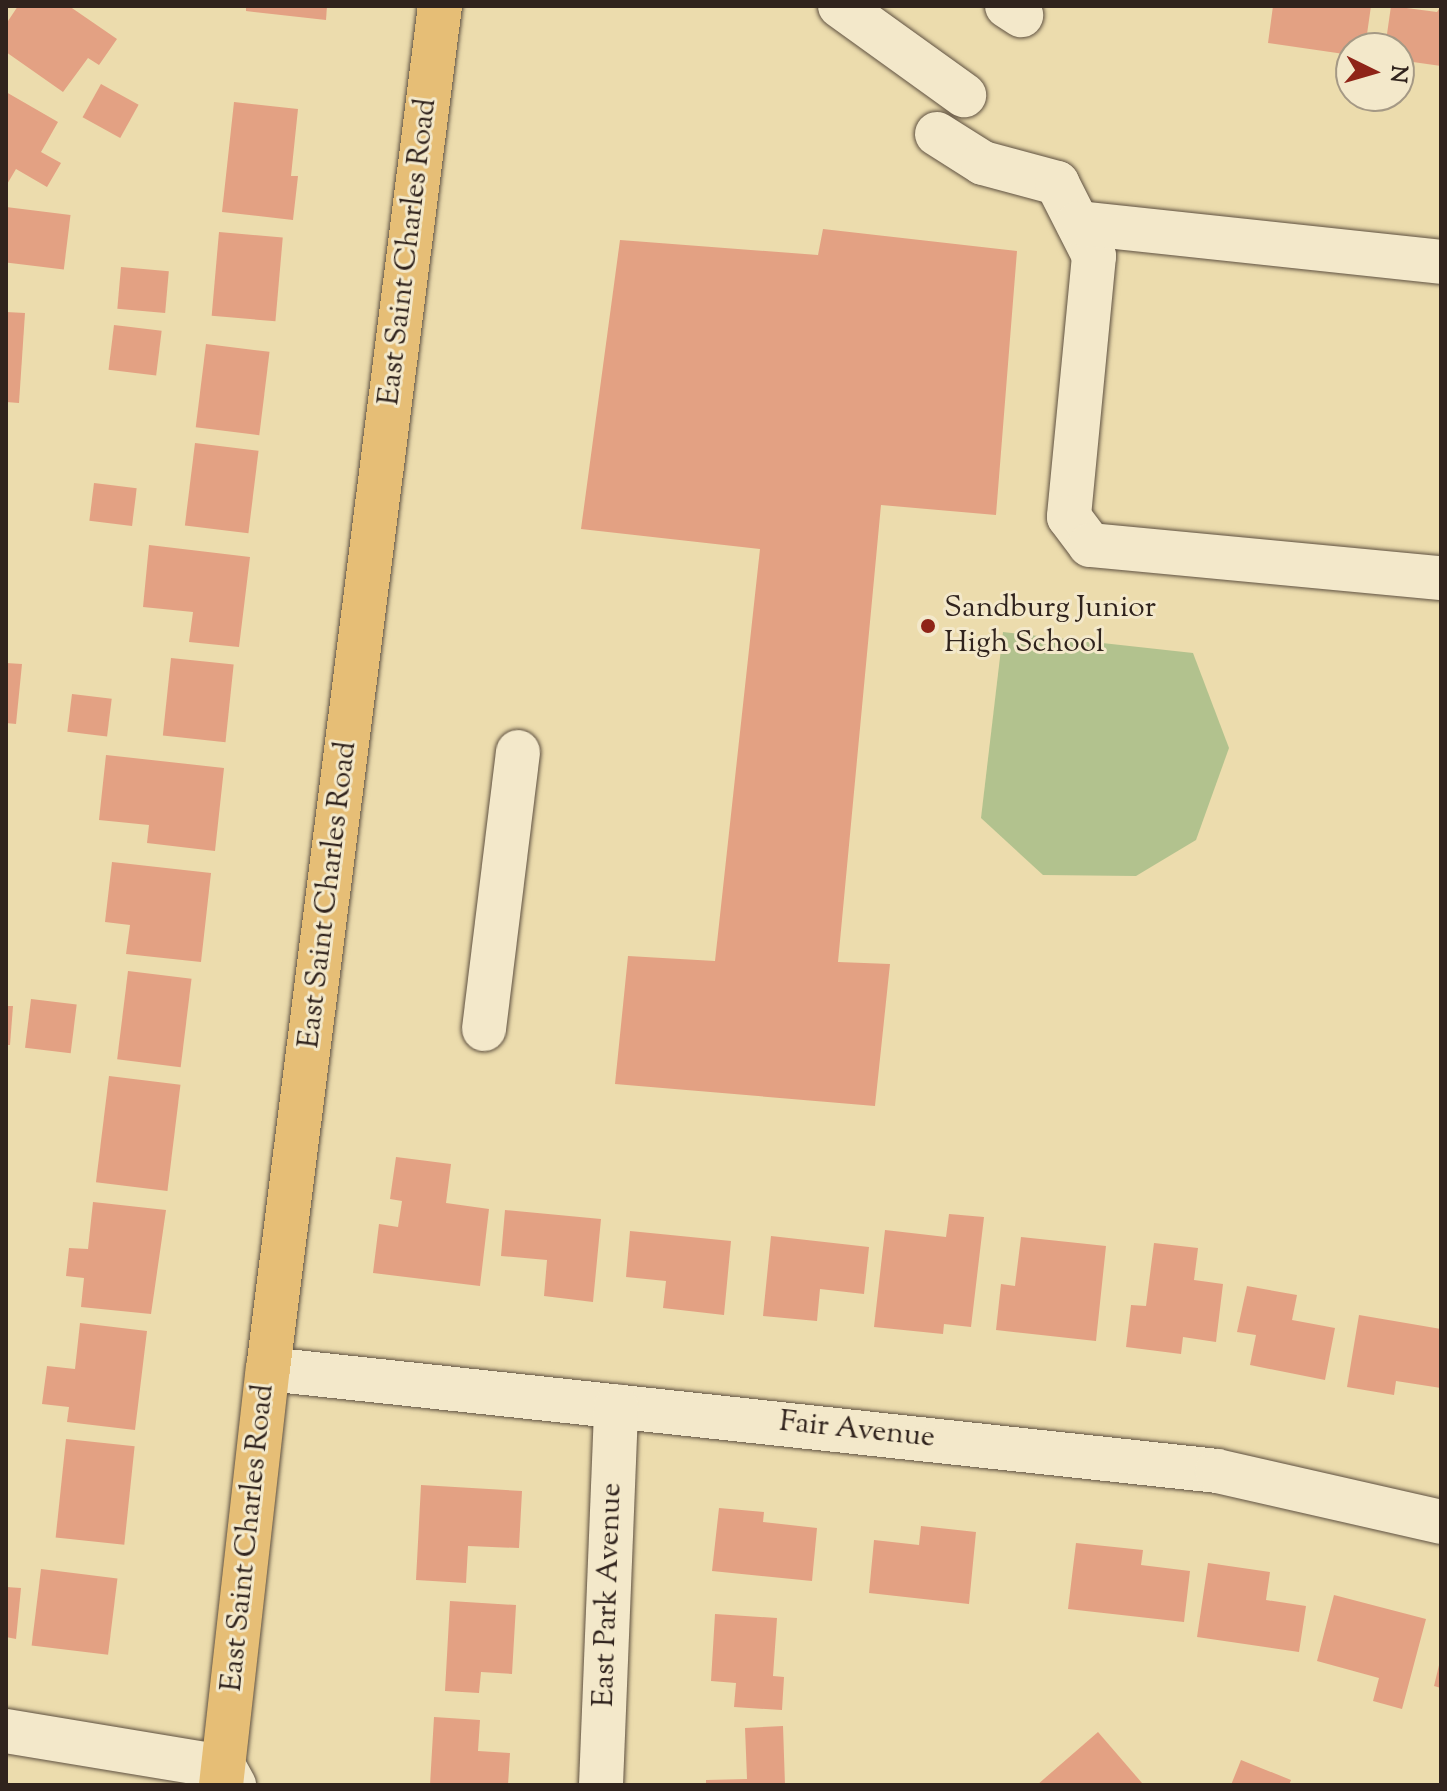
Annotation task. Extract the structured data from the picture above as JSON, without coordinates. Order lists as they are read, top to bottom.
{
  "streets": {
    "main road": ["East Saint Charles Road"],
    "street": ["Fair Avenue", "East Park Avenue"]
  },
  "crossings": [
    ["East Saint Charles Road", "Fair Avenue"],
    ["Fair Avenue", "East Park Avenue"]
  ],
  "places": ["Sandburg Junior High School"],
  "north": "right"
}
